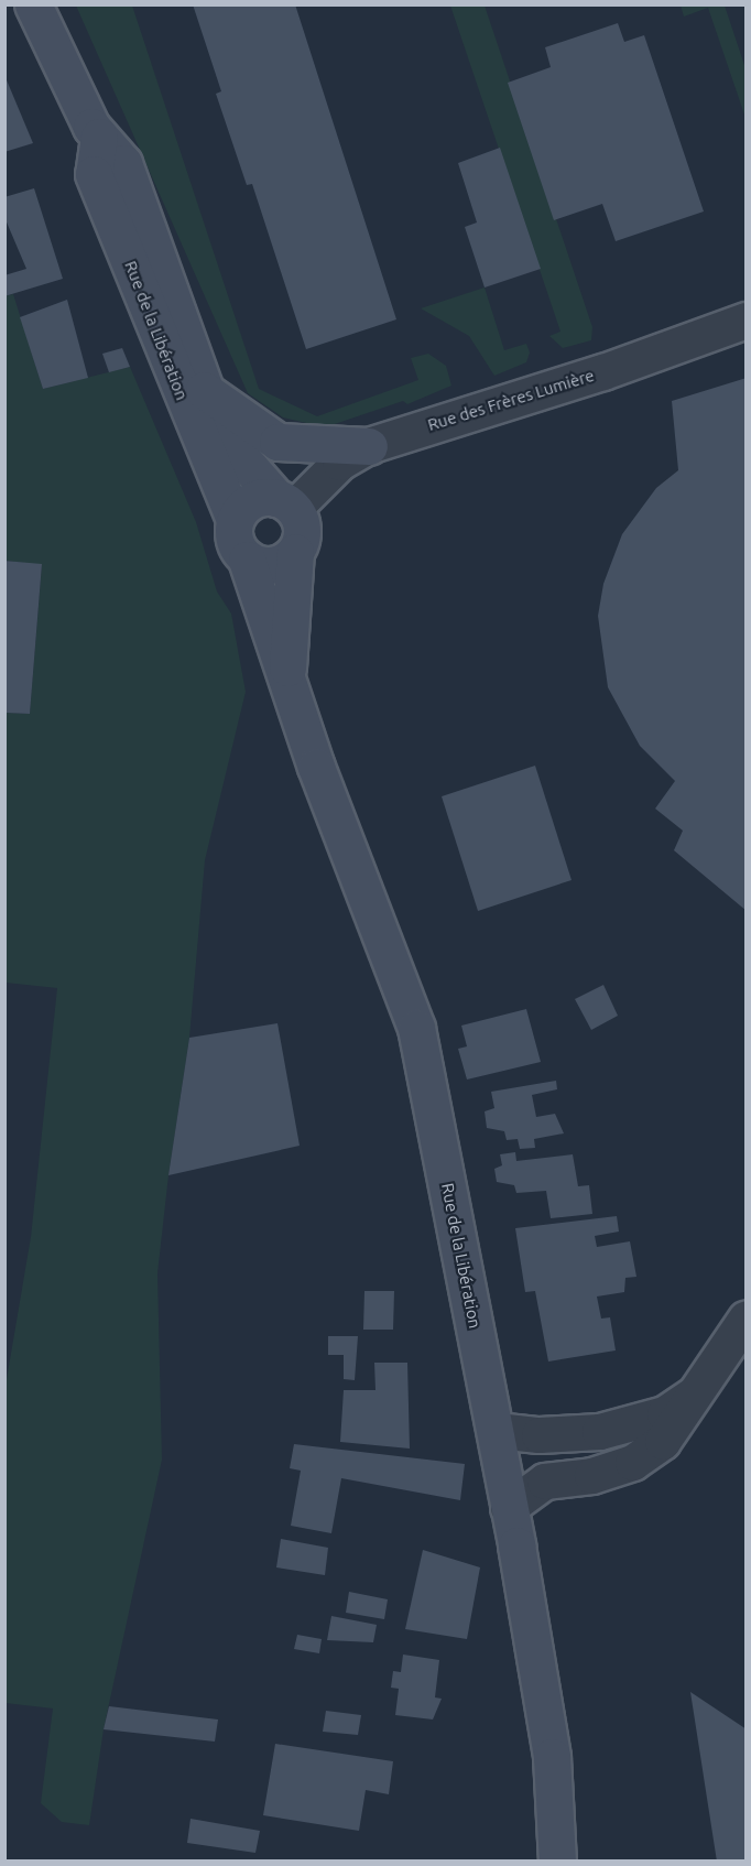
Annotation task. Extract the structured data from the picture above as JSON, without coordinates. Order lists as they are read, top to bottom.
{
  "streets": {
    "main road": ["Rue de la Libération"],
    "street": ["Rue des Frères Lumière"]
  },
  "crossings": [
    ["Rue de la Libération", "Rue des Frères Lumière"]
  ]
}
